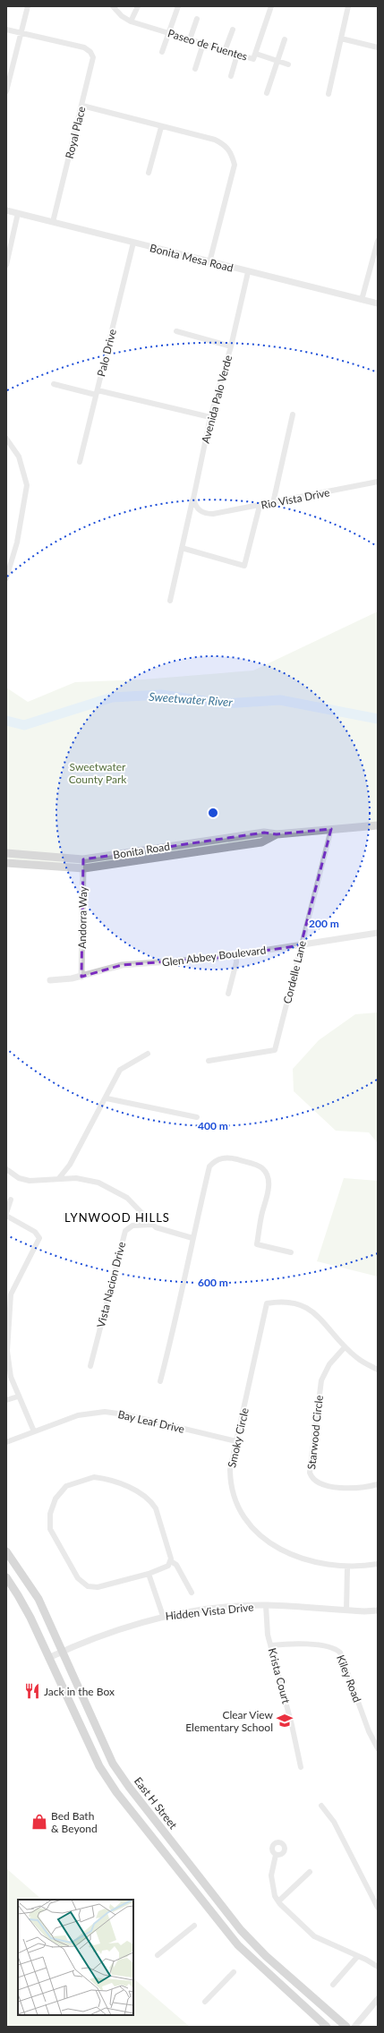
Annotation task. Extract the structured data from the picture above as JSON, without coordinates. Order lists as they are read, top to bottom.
{
  "streets": {
    "main road": ["Bonita Road", "East H Street"],
    "street": [
      "Paseo de Fuentes",
      "Royal Place",
      "Bonita Mesa Road",
      "Palo Drive",
      "Avenida Palo Verde",
      "Rio Vista Drive",
      "Andorra Way",
      "Glen Abbey Boulevard",
      "Cordelle Lane",
      "Vista Nacion Drive",
      "Bay Leaf Drive",
      "Starwood Circle",
      "Smoky Circle",
      "Hidden Vista Drive",
      "Krista Court",
      "Kiley Road"
    ]
  },
  "crossings": [
    ["Royal Place", "Bonita Mesa Road"],
    ["Bonita Mesa Road", "Palo Drive"],
    ["Bonita Mesa Road", "Avenida Palo Verde"],
    ["Avenida Palo Verde", "Rio Vista Drive"],
    ["Bonita Road", "Andorra Way"],
    ["Bonita Road", "Cordelle Lane"],
    ["Andorra Way", "Glen Abbey Boulevard"],
    ["Glen Abbey Boulevard", "Cordelle Lane"],
    ["Bay Leaf Drive", "Smoky Circle"],
    ["Starwood Circle", "Smoky Circle"],
    ["Hidden Vista Drive", "Krista Court"],
    ["Hidden Vista Drive", "East H Street"],
    ["Krista Court", "Kiley Road"]
  ],
  "districts": ["LYNWOOD HILLS"],
  "water": ["Sweetwater River"],
  "parks": ["Sweetwater County Park"],
  "places": {
    "restaurant": ["Jack in the Box"],
    "school or university": ["Clear View Elementary School"],
    "shop": ["Bed Bath & Beyond"]
  },
  "rings": ["200 m", "400 m", "600 m"]
}
